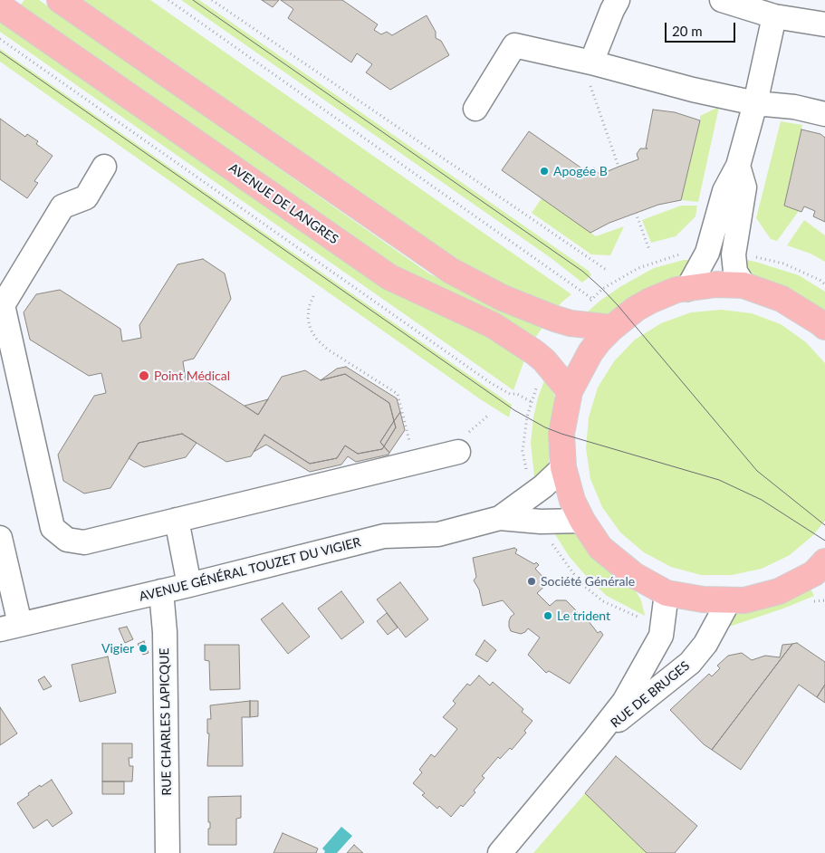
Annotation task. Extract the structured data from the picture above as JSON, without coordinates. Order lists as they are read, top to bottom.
{
  "streets": {
    "main road": ["AVENUE DE LANGRES"],
    "street": ["AVENUE GÉNÉRAL TOUZET DU VIGIER", "RUE DE BRUGES", "RUE CHARLES LAPICQUE"]
  },
  "crossings": [
    ["AVENUE GÉNÉRAL TOUZET DU VIGIER", "RUE CHARLES LAPICQUE"]
  ],
  "places": [
    "Apogée B",
    "Point Médical",
    "Société Générale",
    "Le trident",
    "Vigier"
  ],
  "scale_bar": "20 m"
}
